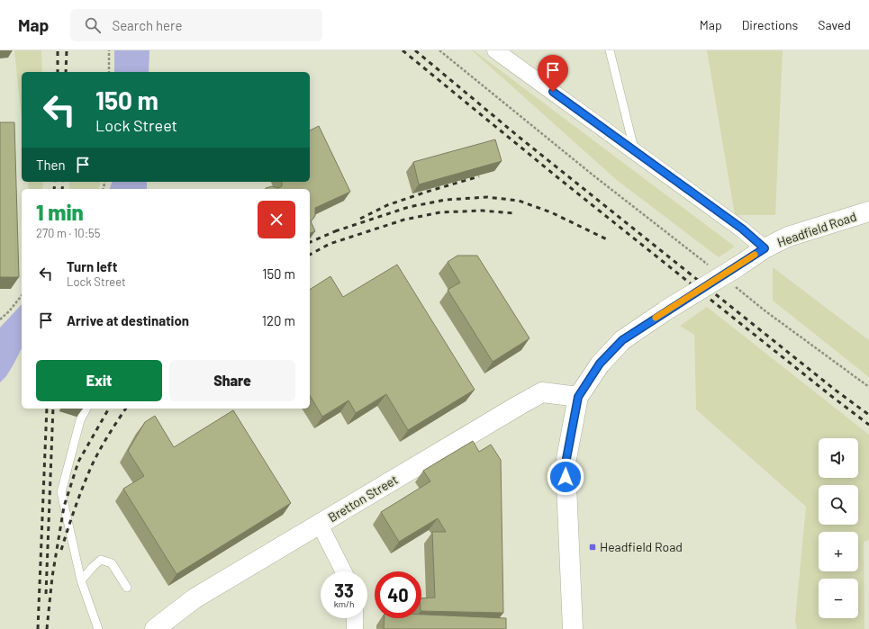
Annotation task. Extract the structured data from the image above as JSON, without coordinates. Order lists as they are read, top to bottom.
{
  "streets": {
    "street": ["Headfield Road", "Bretton Street"]
  },
  "crossings": [
    ["Headfield Road", "Bretton Street"]
  ],
  "places": {
    "transit": ["Headfield Road"]
  },
  "page": {
    "header": "Map",
    "search": "Search here",
    "nav": ["Map", "Directions", "Saved"],
    "turn": ["150 m", "Lock Street"],
    "then": "Then",
    "heading": ["1 min", "270 m · 10:55"],
    "list": [
      {
        "name": "Turn left",
        "note": "Lock Street",
        "value": "150 m"
      },
      {
        "name": "Arrive at destination",
        "value": "120 m"
      }
    ],
    "buttons": ["Exit", "Share"],
    "map_buttons": ["+", "−"],
    "speed": "33 km/h",
    "limit": "40"
  }
}
